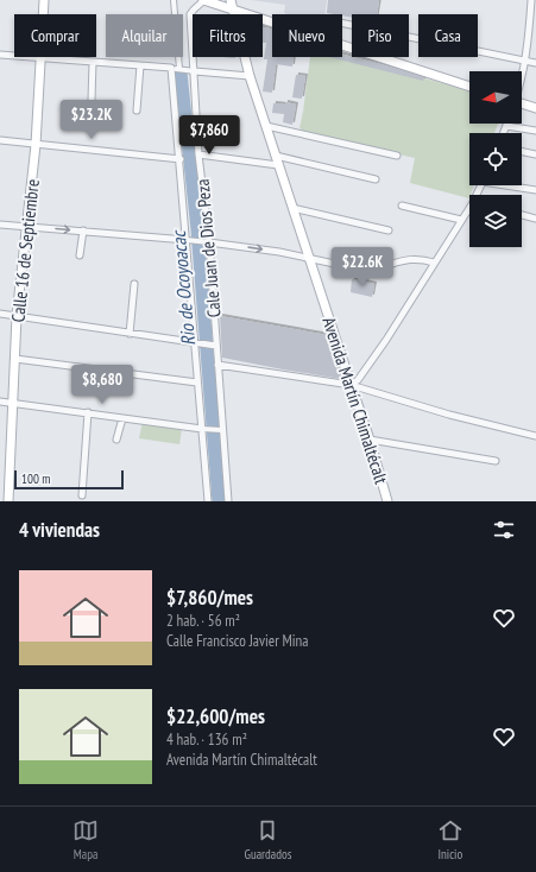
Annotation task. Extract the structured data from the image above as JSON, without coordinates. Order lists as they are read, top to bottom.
{
  "streets": {
    "main road": ["Calle 16 de Septiembre", "Avenida Martín Chimaltécalt"],
    "street": ["Cale Juan de Dios Peza"]
  },
  "water": ["Rio de Ocoyoacac"],
  "scale_bar": "100 m",
  "north": "left",
  "page": {
    "chip": [
      "Comprar",
      "Alquilar",
      "Filtros",
      "Nuevo",
      "Piso",
      "Casa"
    ],
    "price": [
      "$23.2K",
      "$7,860",
      "$22.6K",
      "$8,680"
    ],
    "scale": "100 m",
    "heading": "4 viviendas",
    "list": [
      {
        "name": "$7,860/mes",
        "note": "2 hab. · 56 m² · Calle Francisco Javier Mina"
      },
      {
        "name": "$22,600/mes",
        "note": "4 hab. · 136 m² · Avenida Martín Chimaltécalt"
      }
    ],
    "tabs": ["Mapa", "Guardados", "Inicio"]
  }
}
